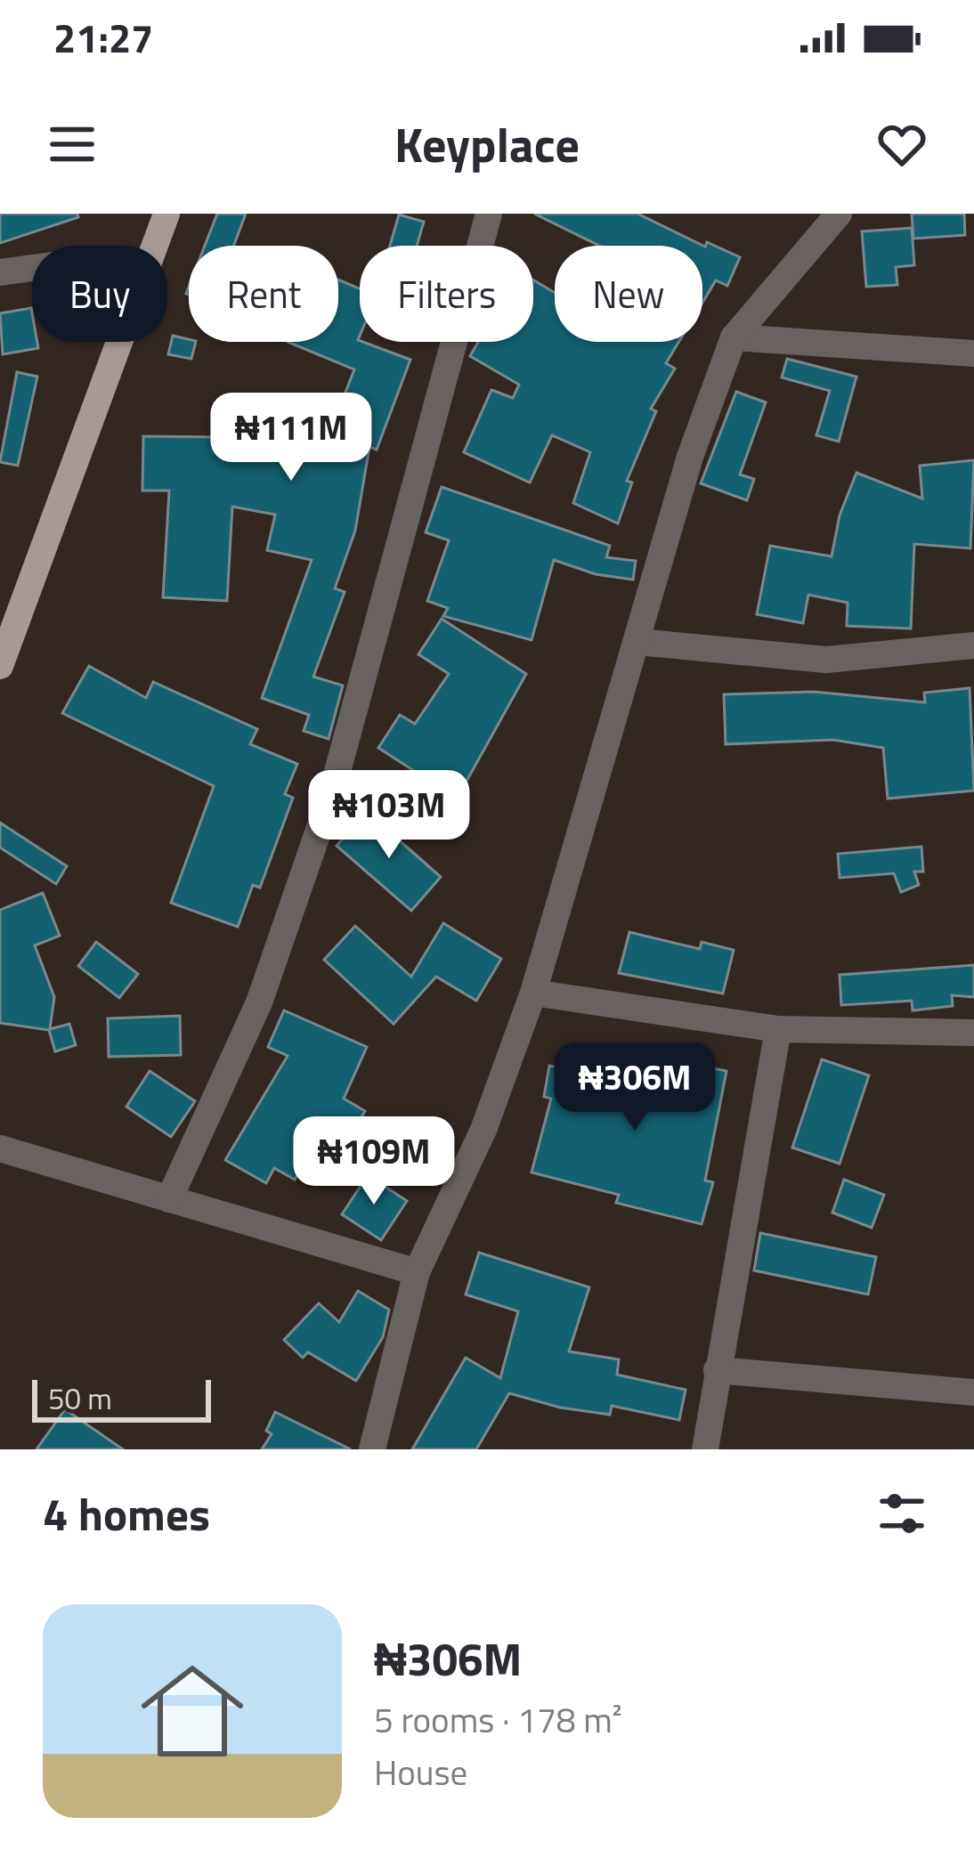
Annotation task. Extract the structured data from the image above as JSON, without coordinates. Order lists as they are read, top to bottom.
{
  "scale_bar": "50 m",
  "page": {
    "status": "21:27",
    "header": "Keyplace",
    "chip": [
      "Buy",
      "Rent",
      "Filters",
      "New"
    ],
    "price": [
      "₦111M",
      "₦103M",
      "₦306M",
      "₦109M"
    ],
    "scale": "50 m",
    "heading": "4 homes",
    "list": [
      {
        "name": "₦306M",
        "note": "5 rooms · 178 m² · House"
      }
    ]
  }
}
